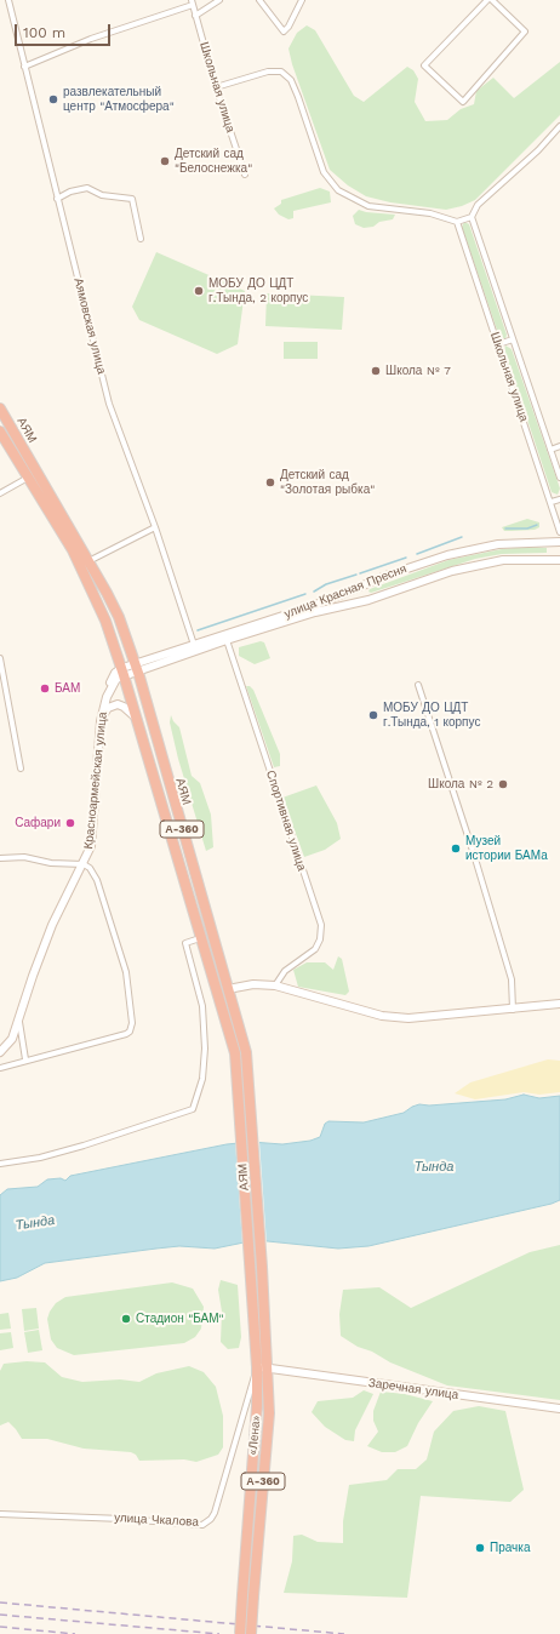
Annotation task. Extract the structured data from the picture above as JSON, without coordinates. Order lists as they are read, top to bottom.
{
  "streets": {
    "highway": ["АЯМ", "А-360", "«Лена»"],
    "street": [
      "Школьная улица",
      "Аямовская улица",
      "улица Красная Пресня",
      "Красноармейская улица",
      "Спортивная улица",
      "Заречная улица",
      "улица Чкалова"
    ]
  },
  "crossings": [
    ["Аямовская улица", "улица Красная Пресня"],
    ["АЯМ", "улица Красная Пресня"],
    ["АЯМ", "Красноармейская улица"],
    ["АЯМ", "«Лена»"],
    ["улица Красная Пресня", "Спортивная улица"],
    ["Заречная улица", "«Лена»"],
    ["Заречная улица", "улица Чкалова"],
    ["«Лена»", "улица Чкалова"]
  ],
  "water": ["Тында"],
  "places": [
    "развлекательный центр \"Атмосфера\"",
    "Детский сад \"Белоснежка\"",
    "МОБУ ДО ЦДТ г.Тында, 2 корпус",
    "Школа № 7",
    "Детский сад \"Золотая рыбка\"",
    "БАМ",
    "МОБУ ДО ЦДТ г.Тында, 1 корпус",
    "Школа № 2",
    "Сафари",
    "Музей истории БАМа",
    "Стадион \"БАМ\"",
    "Прачка"
  ],
  "scale_bar": "100 m"
}
